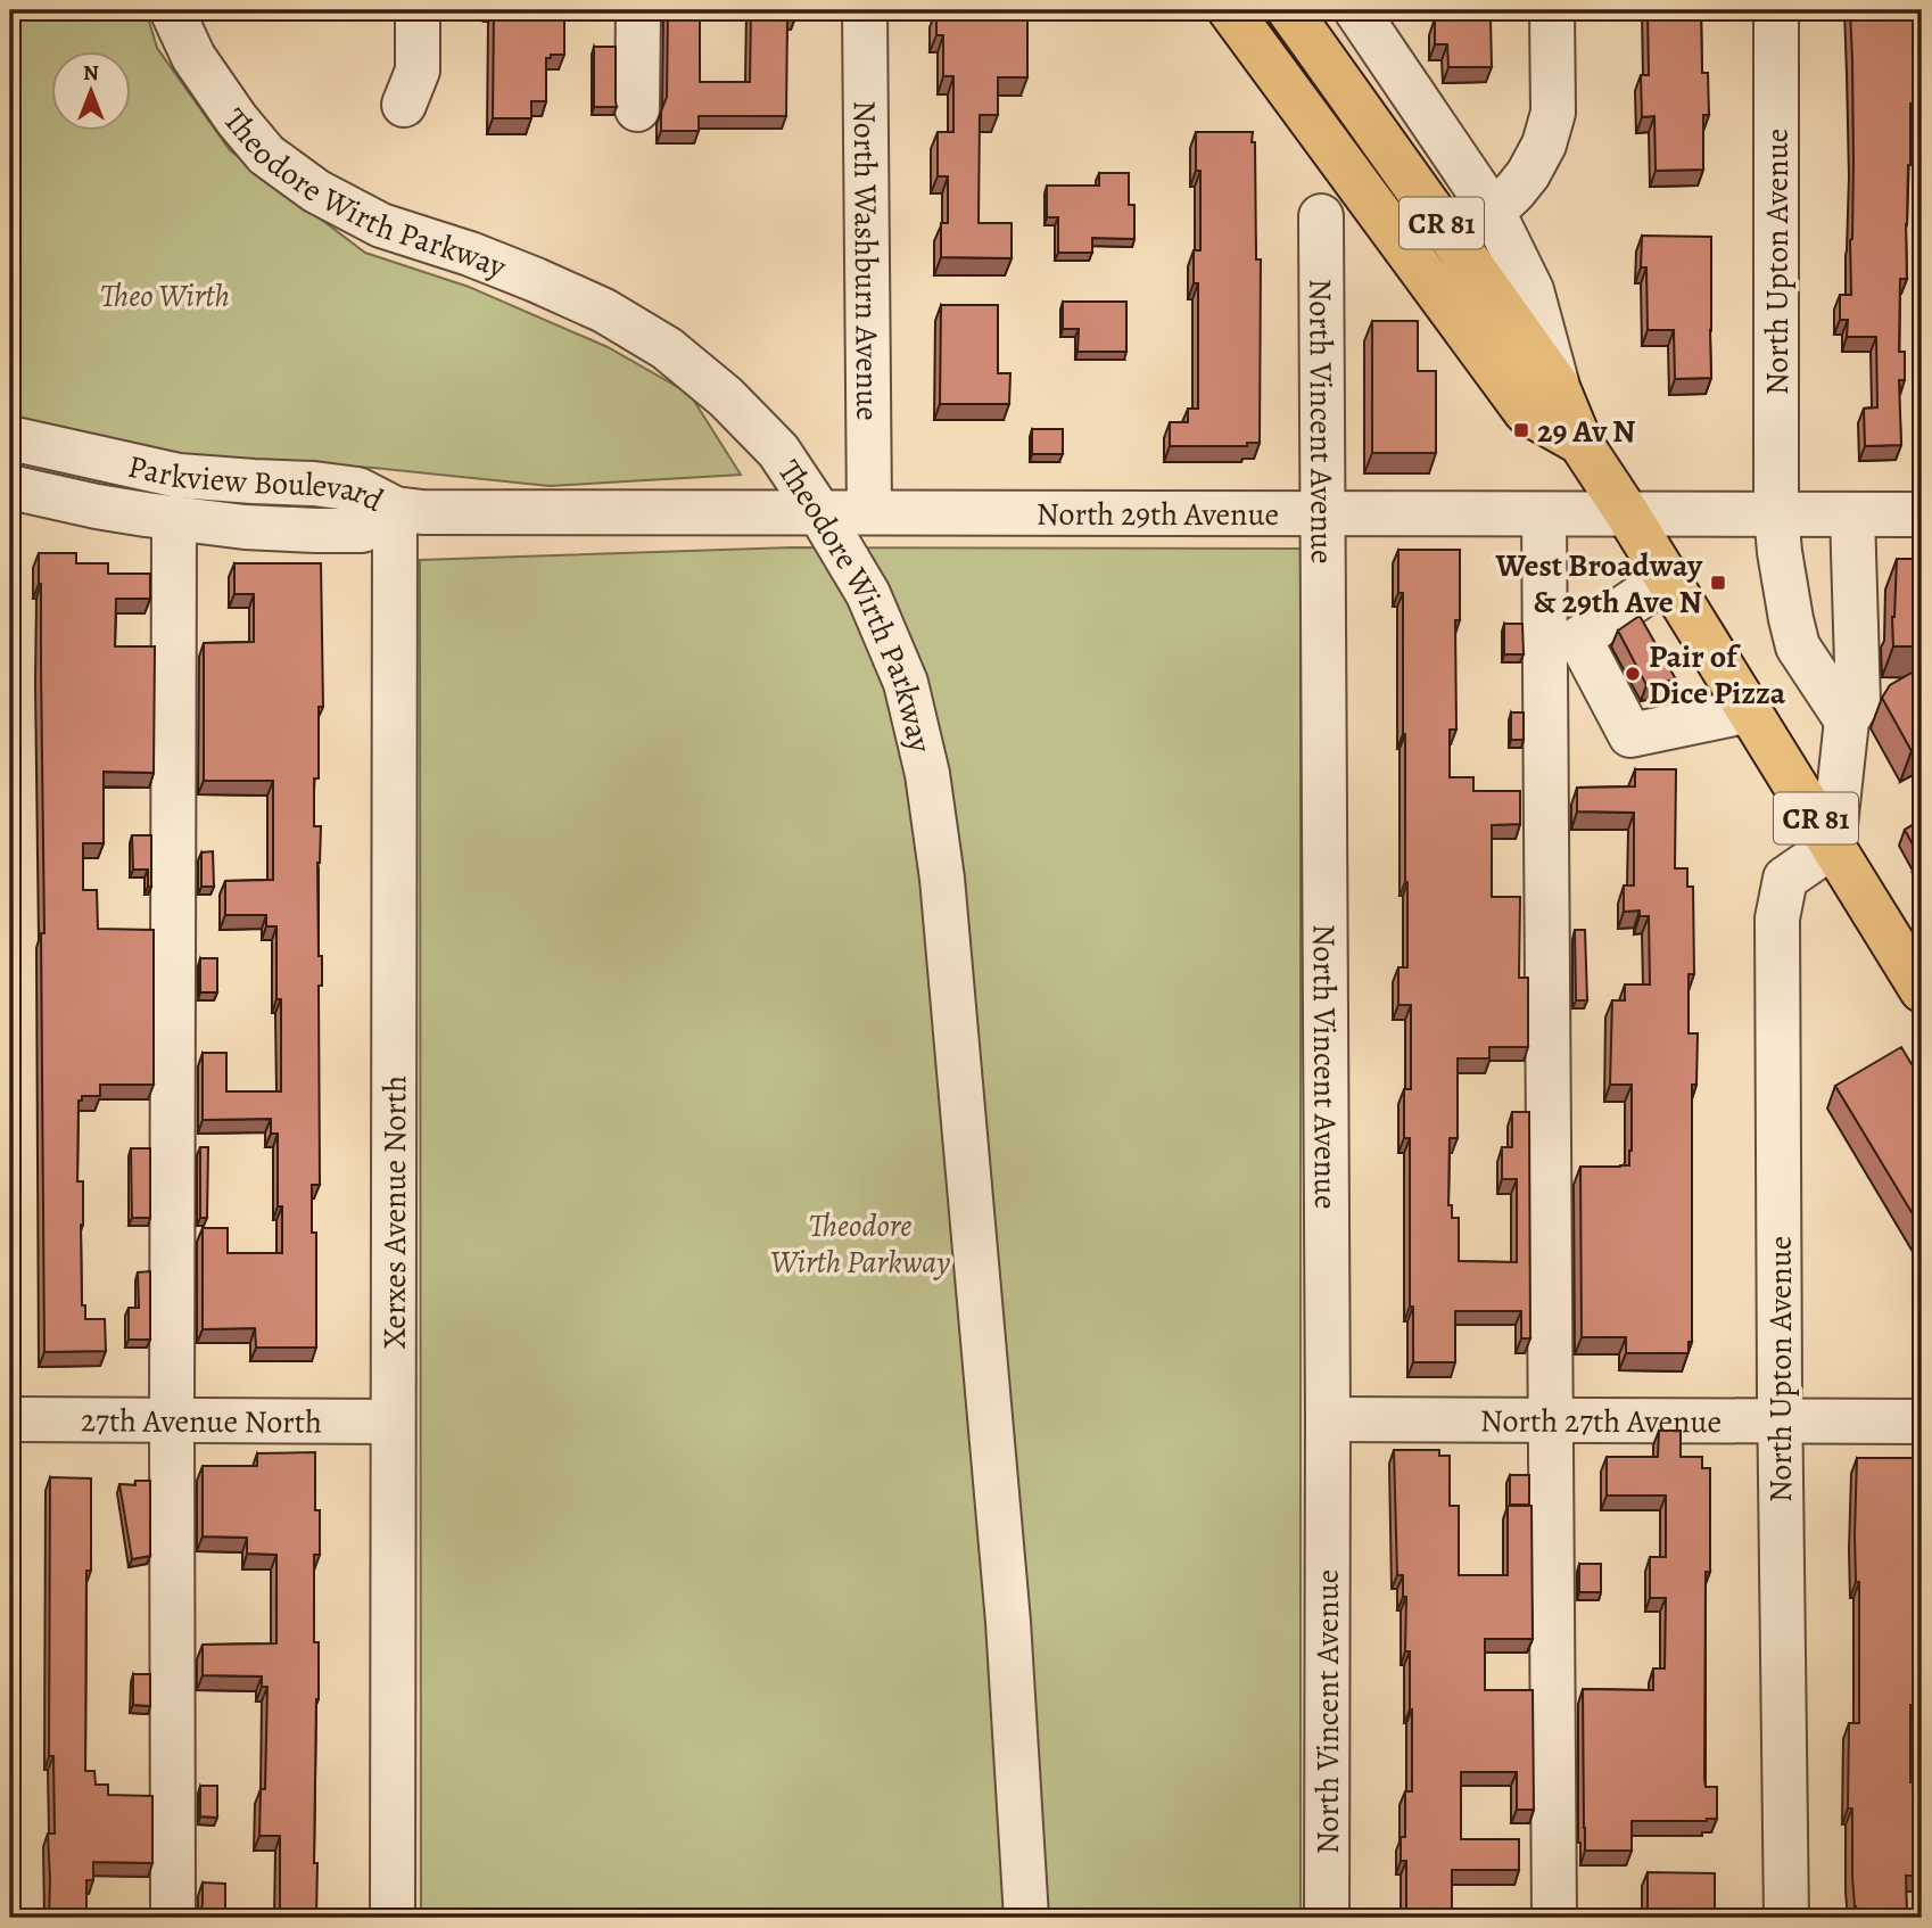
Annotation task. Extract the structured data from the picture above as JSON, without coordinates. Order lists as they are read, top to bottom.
{
  "streets": {
    "main road": ["CR 81"],
    "street": [
      "Theodore Wirth Parkway",
      "North Washburn Avenue",
      "North Upton Avenue",
      "North Vincent Avenue",
      "Parkview Boulevard",
      "North 29th Avenue",
      "Xerxes Avenue North",
      "27th Avenue North",
      "North 27th Avenue"
    ]
  },
  "crossings": [
    ["Theodore Wirth Parkway", "North 29th Avenue"],
    ["CR 81", "North Upton Avenue"],
    ["CR 81", "North 29th Avenue"],
    ["North Washburn Avenue", "North 29th Avenue"],
    ["North Upton Avenue", "North 29th Avenue"],
    ["North Upton Avenue", "North 27th Avenue"],
    ["North Vincent Avenue", "North 29th Avenue"],
    ["North Vincent Avenue", "North 27th Avenue"],
    ["Parkview Boulevard", "North 29th Avenue"],
    ["Parkview Boulevard", "Xerxes Avenue North"],
    ["North 29th Avenue", "Xerxes Avenue North"],
    ["Xerxes Avenue North", "27th Avenue North"]
  ],
  "parks": ["Theo Wirth", "Theodore Wirth Parkway"],
  "places": {
    "transit": ["29 Av N", "West Broadway & 29th Ave N"],
    "other": ["Pair of Dice Pizza"]
  },
  "north": "top"
}
